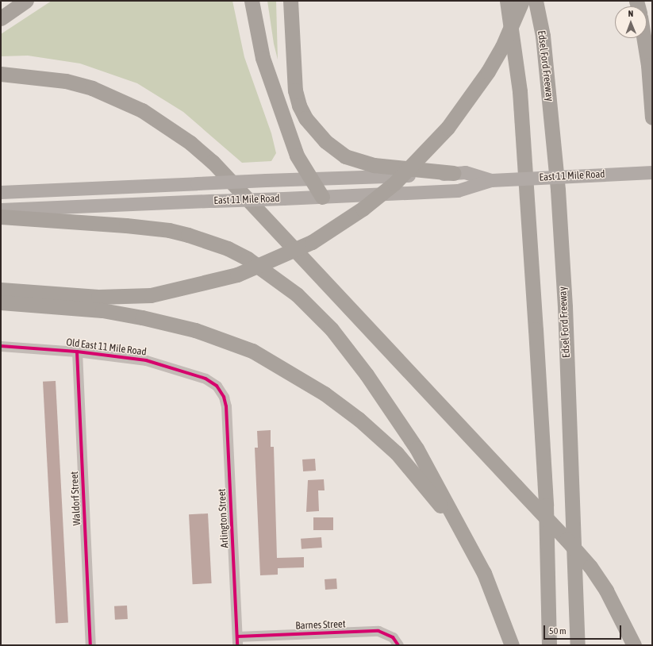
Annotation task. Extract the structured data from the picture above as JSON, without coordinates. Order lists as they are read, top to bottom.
{
  "streets": {
    "highway": ["Edsel Ford Freeway"],
    "main road": ["East 11 Mile Road"],
    "street": [
      "Old East 11 Mile Road",
      "Waldorf Street",
      "Arlington Street",
      "Barnes Street"
    ]
  },
  "crossings": [
    ["Old East 11 Mile Road", "Waldorf Street"],
    ["Old East 11 Mile Road", "Arlington Street"],
    ["Arlington Street", "Barnes Street"]
  ],
  "scale_bar": "50 m",
  "north": "top"
}
